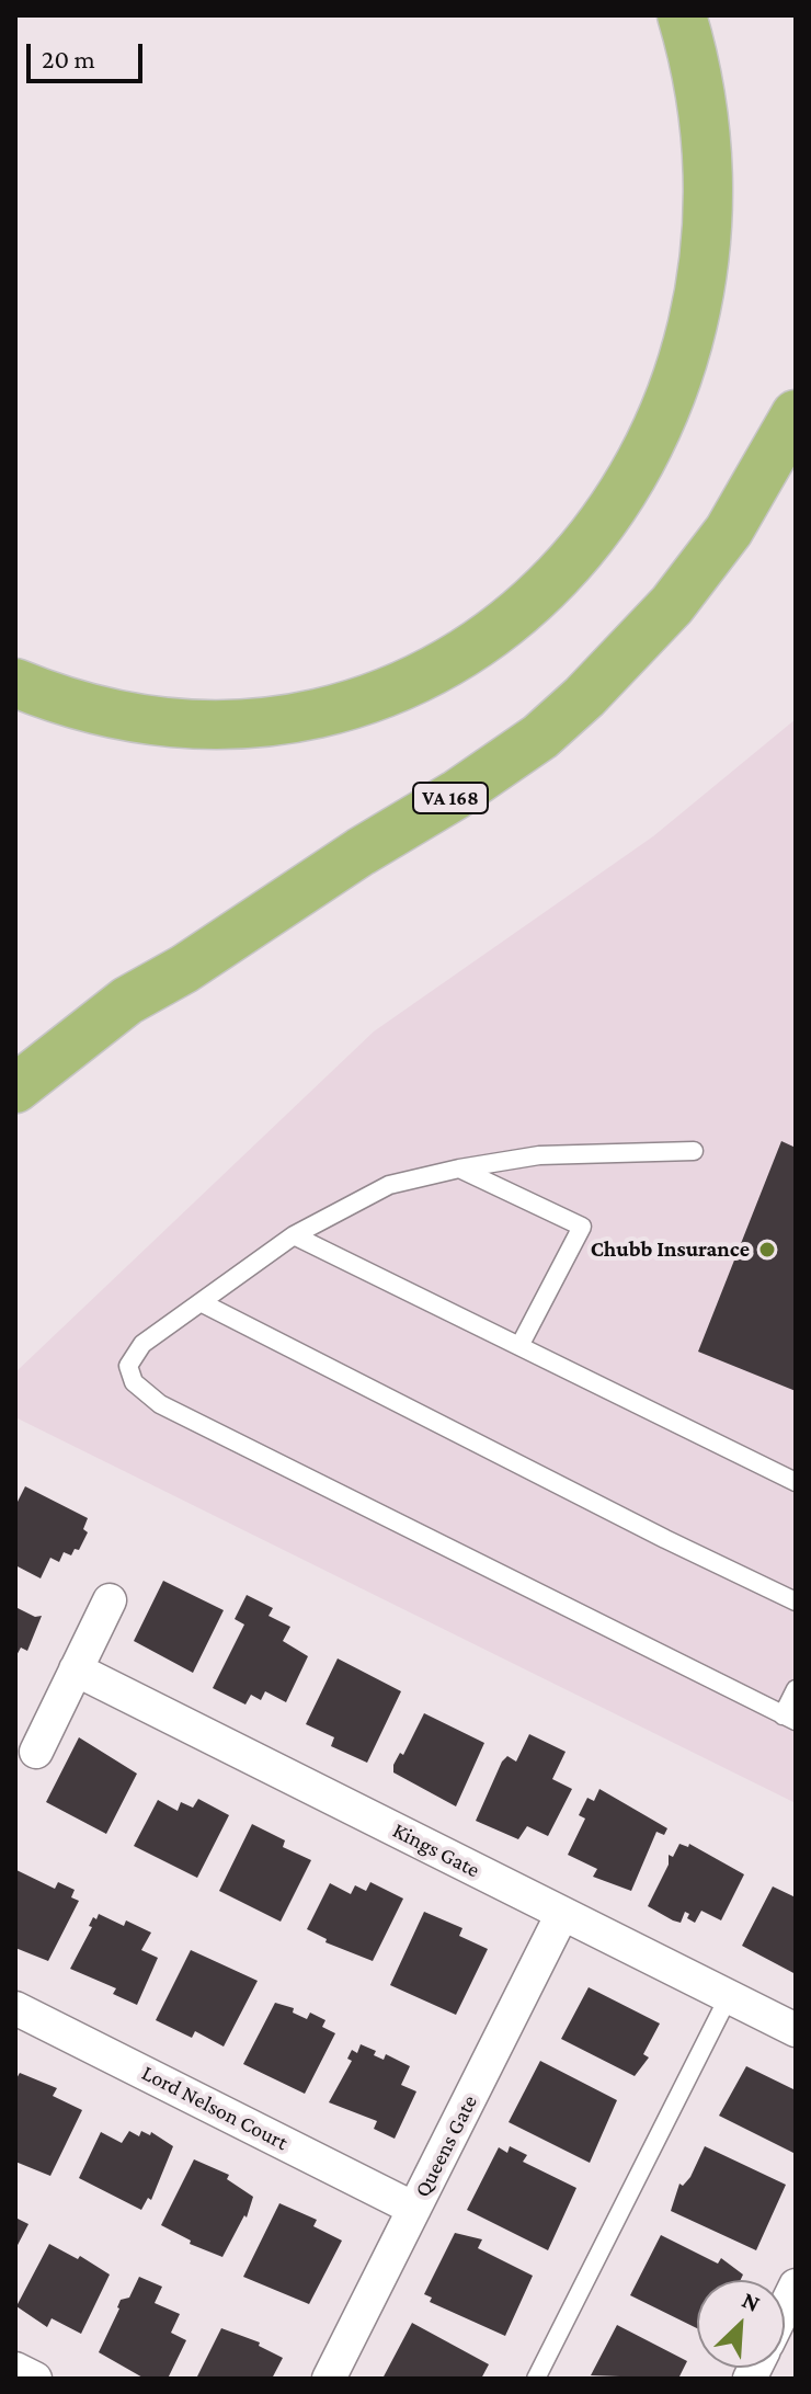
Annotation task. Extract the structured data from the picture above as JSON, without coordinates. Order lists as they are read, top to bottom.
{
  "streets": {
    "highway": ["VA 168"],
    "street": ["Kings Gate", "Lord Nelson Court", "Queens Gate"]
  },
  "crossings": [
    ["Kings Gate", "Queens Gate"],
    ["Lord Nelson Court", "Queens Gate"]
  ],
  "places": ["Chubb Insurance"],
  "scale_bar": "20 m",
  "north": "top right"
}
